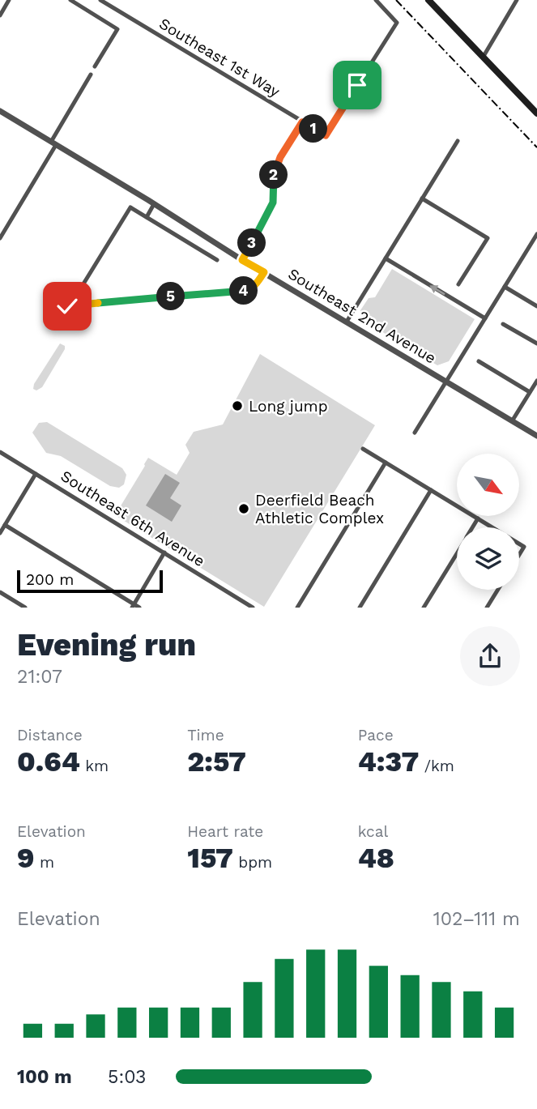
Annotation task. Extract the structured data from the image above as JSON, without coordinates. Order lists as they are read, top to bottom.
{
  "streets": {
    "street": ["Southeast 1st Way", "Southeast 2nd Avenue", "Southeast 6th Avenue"]
  },
  "places": ["Long jump", "Deerfield Beach Athletic Complex"],
  "scale_bar": "200 m",
  "north": "bottom right",
  "page": {
    "pins": [
      "1",
      "2",
      "3",
      "4",
      "5"
    ],
    "scale": "200 m",
    "heading": ["Evening run", "21:07"],
    "stats": [
      ["Distance", "0.64 km"],
      ["Time", "2:57"],
      ["Pace", "4:37 /km"],
      ["Elevation", "9 m"],
      ["Heart rate", "157 bpm"],
      ["kcal", "48"]
    ],
    "chart": ["Elevation", "102–111 m"],
    "list": [
      {
        "name": "100 m",
        "note": "5:03"
      }
    ]
  }
}
